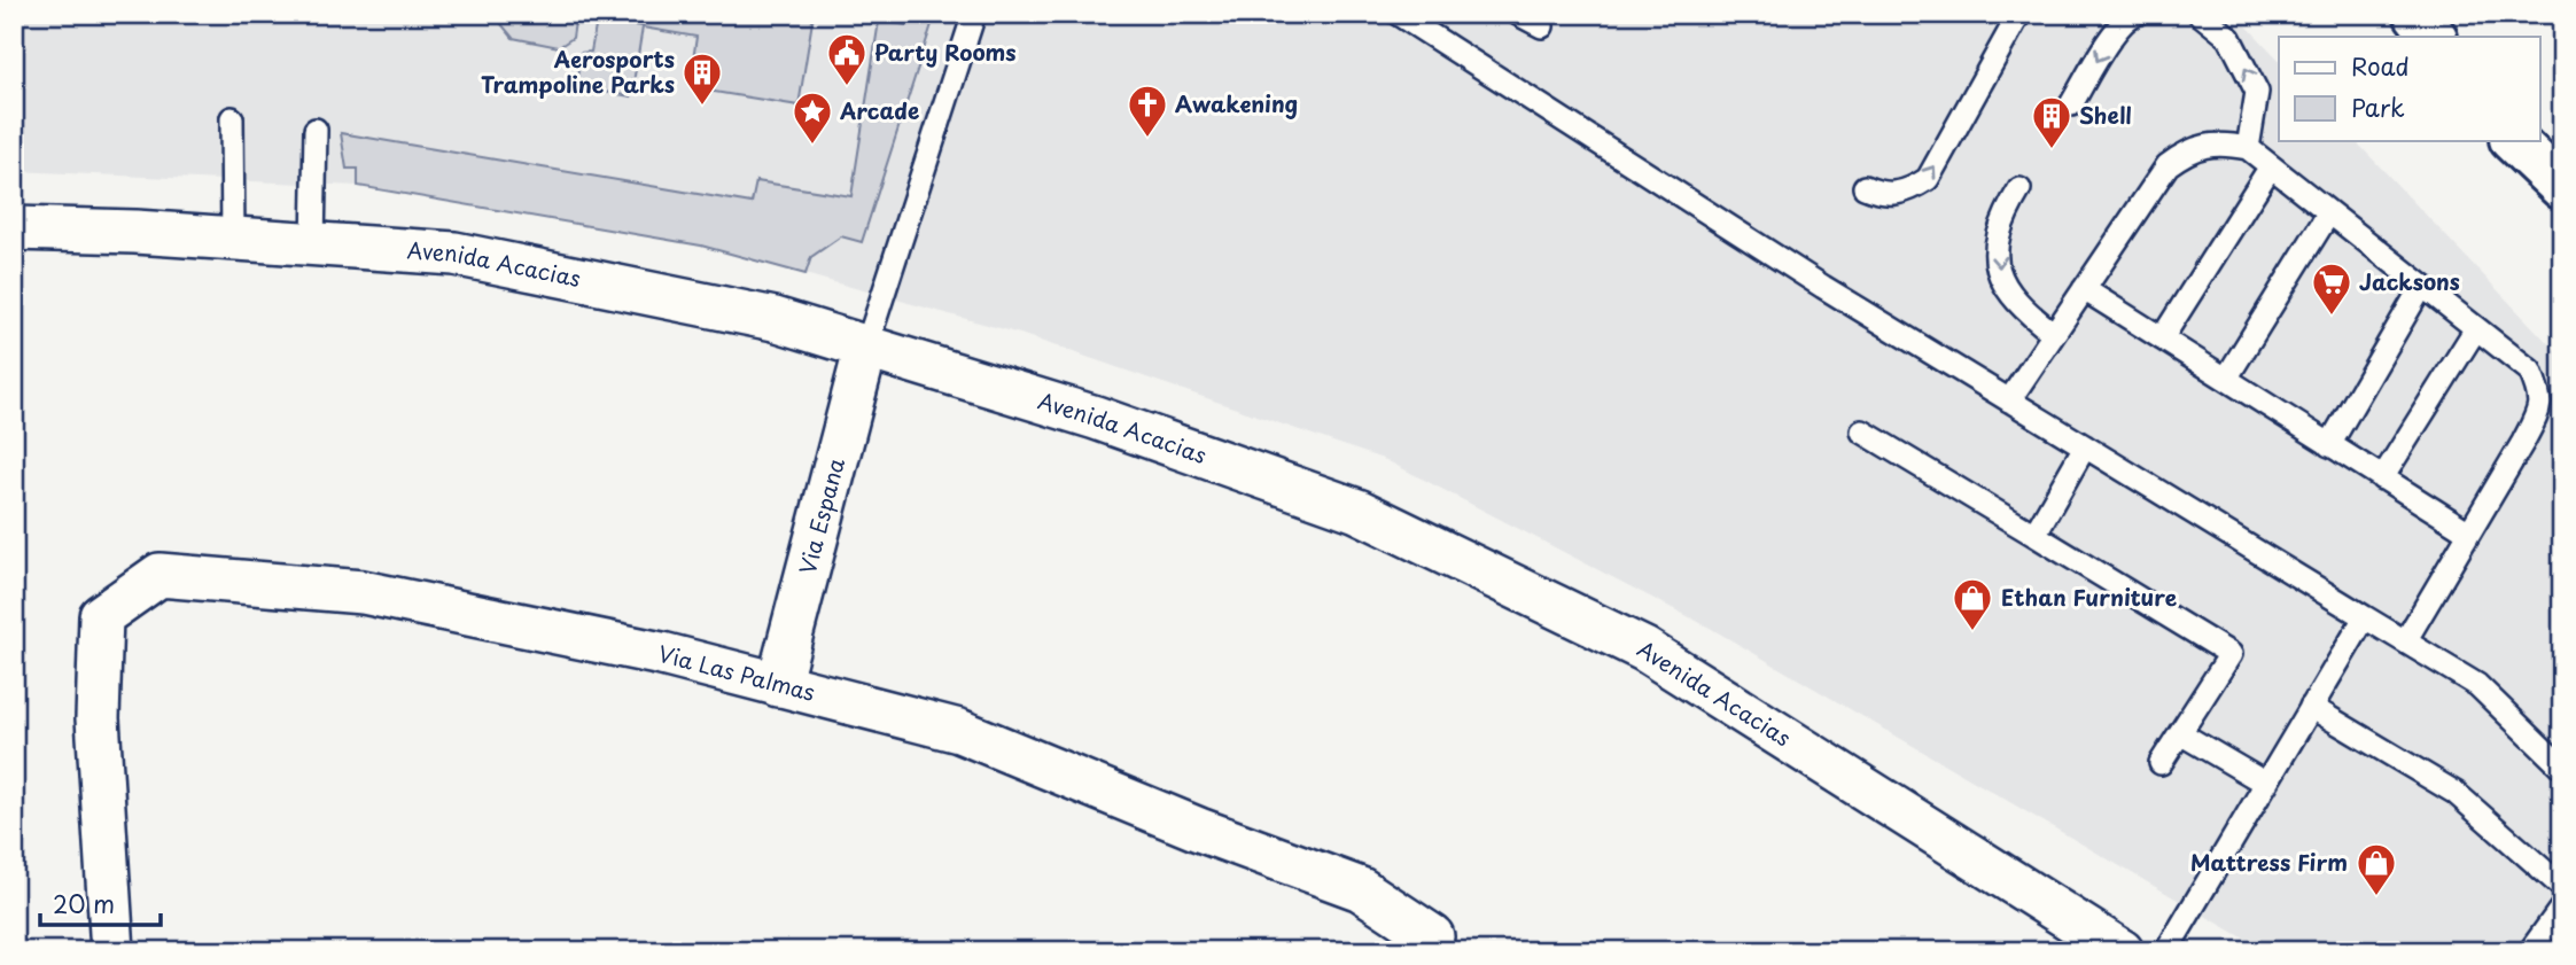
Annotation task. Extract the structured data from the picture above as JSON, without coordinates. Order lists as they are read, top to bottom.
{
  "streets": {
    "street": ["Avenida Acacias", "Via Espana", "Via Las Palmas"]
  },
  "crossings": [
    ["Avenida Acacias", "Via Espana"],
    ["Via Espana", "Via Las Palmas"]
  ],
  "places": {
    "public building": ["Party Rooms"],
    "building": ["Aerosports Trampoline Parks", "Shell"],
    "church": ["Awakening"],
    "place": ["Arcade"],
    "supermarket": ["Jacksons"],
    "shop": ["Ethan Furniture", "Mattress Firm"]
  },
  "legend": ["Road", "Park"],
  "scale_bar": "20 m"
}
